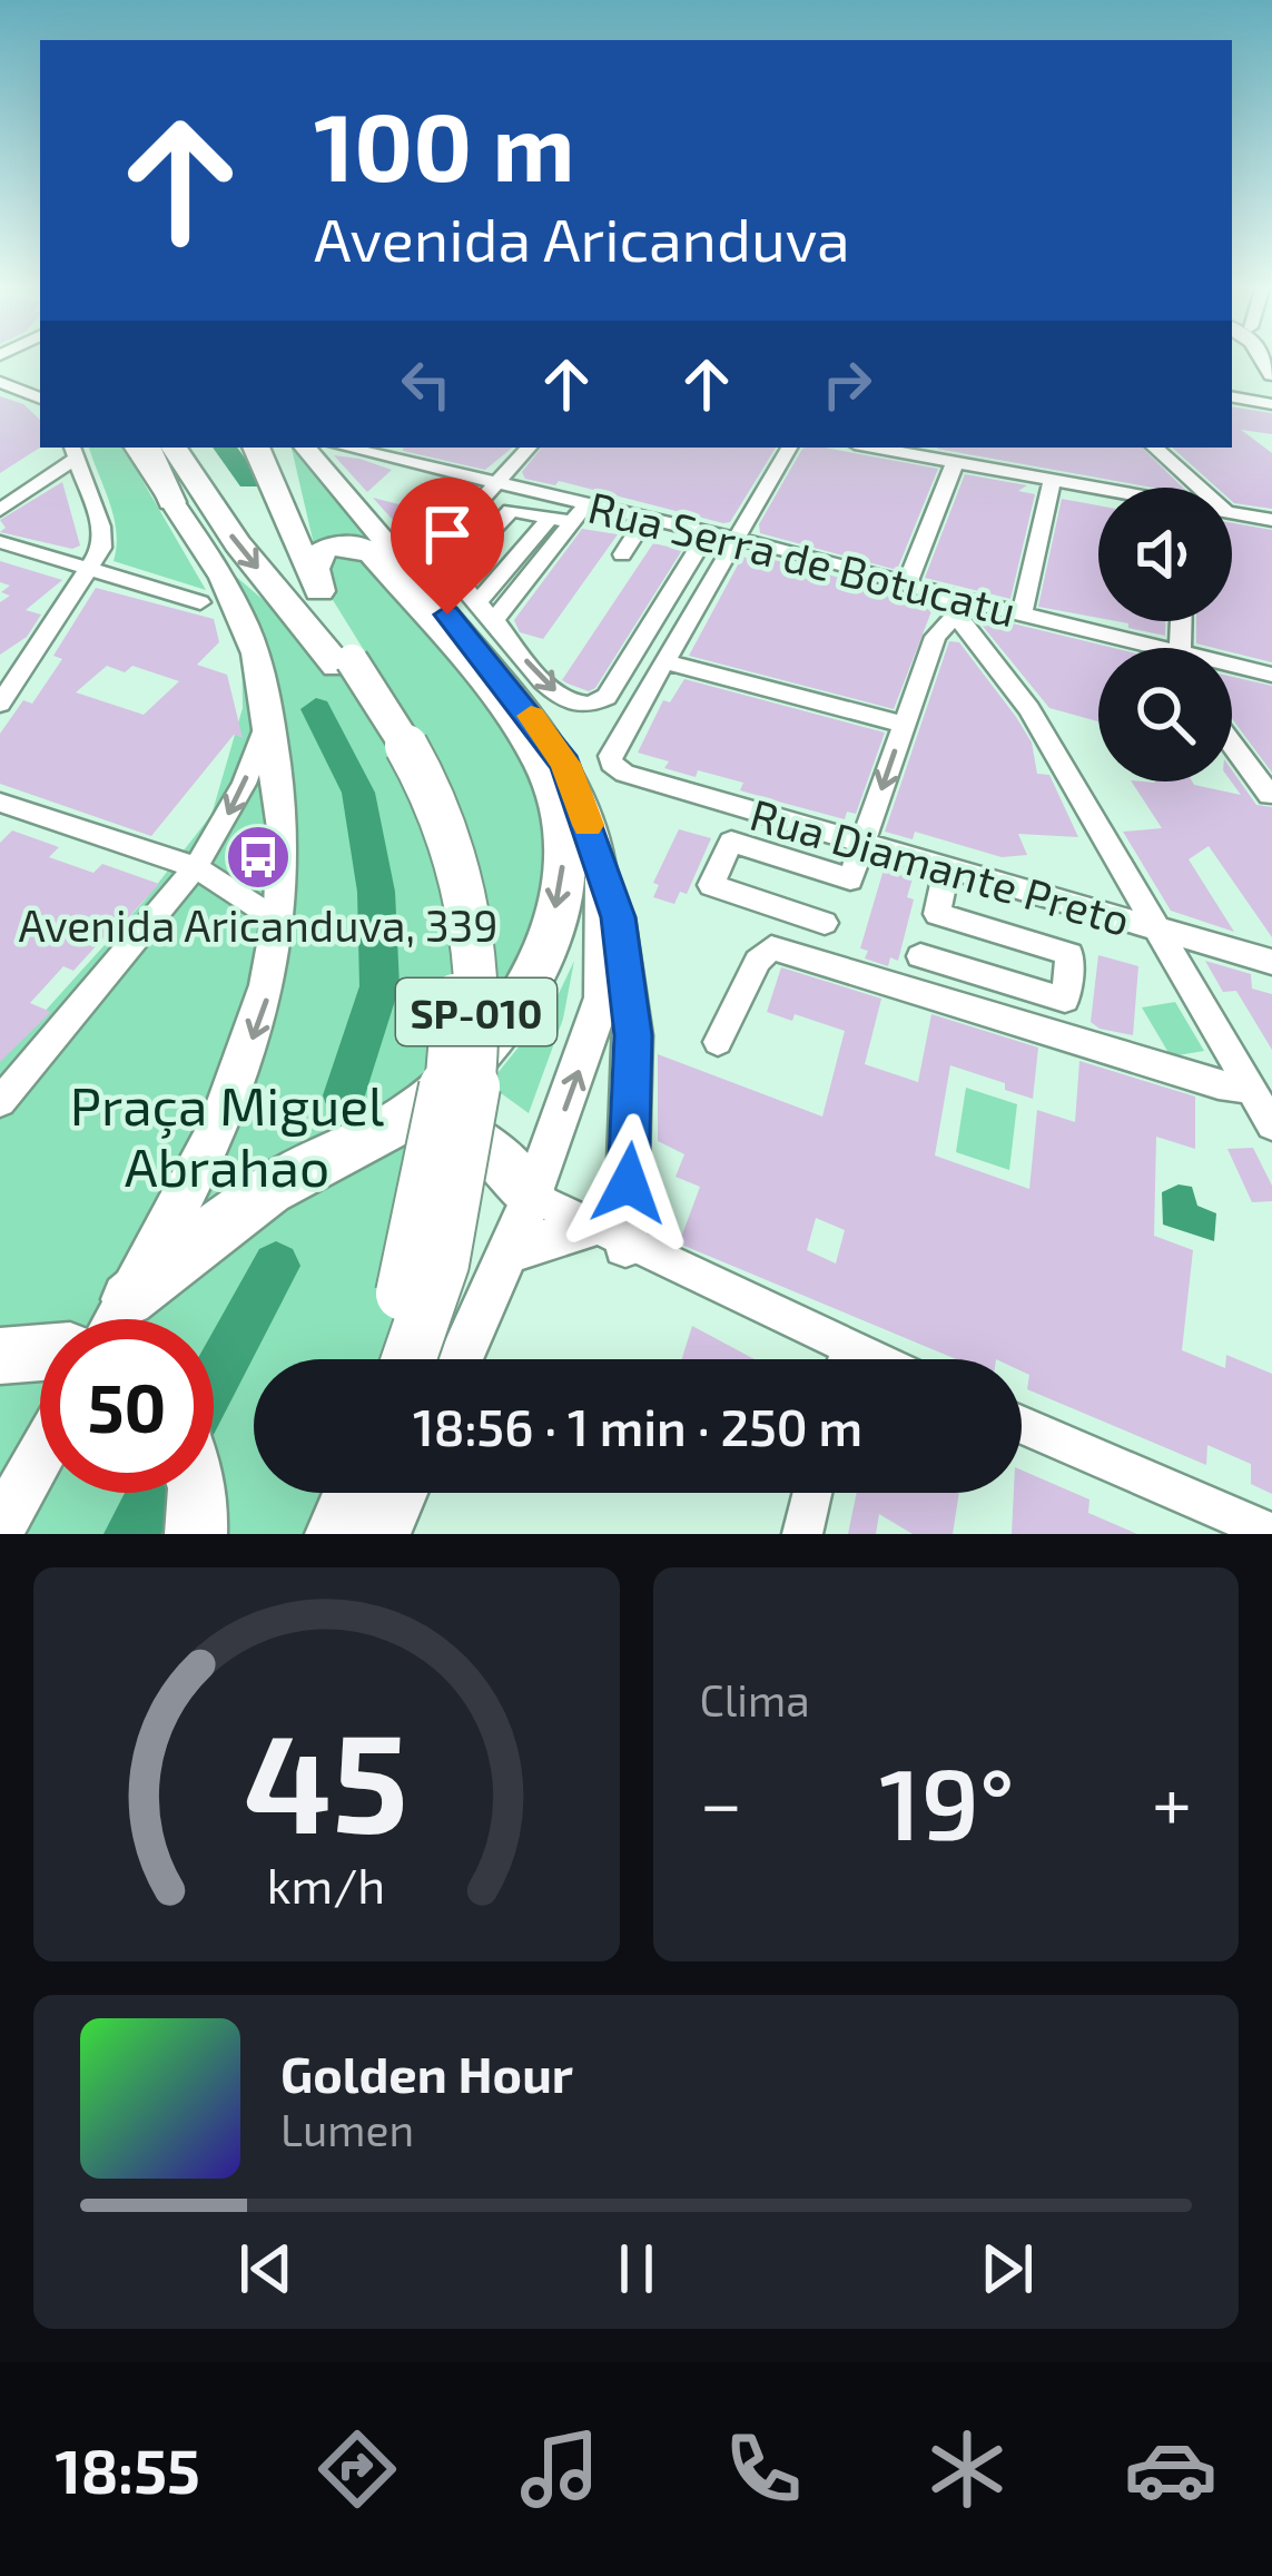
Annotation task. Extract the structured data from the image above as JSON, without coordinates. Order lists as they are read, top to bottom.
{
  "streets": {
    "highway": ["SP-010"],
    "street": ["Rua Serra de Botucatu", "Rua Diamante Preto"]
  },
  "parks": ["Praça Miguel Abrahao"],
  "places": {
    "bus stop": ["Avenida Aricanduva, 339"]
  },
  "page": {
    "turn": ["100 m", "Avenida Aricanduva"],
    "limit": "50",
    "trip": "18:56 · 1 min · 250 m",
    "tile": "Clima",
    "heat": ["−", "19°", "+"],
    "song": ["Golden Hour", "Lumen"],
    "tabs": "18:55",
    "gauge": ["45", "km/h"]
  }
}
